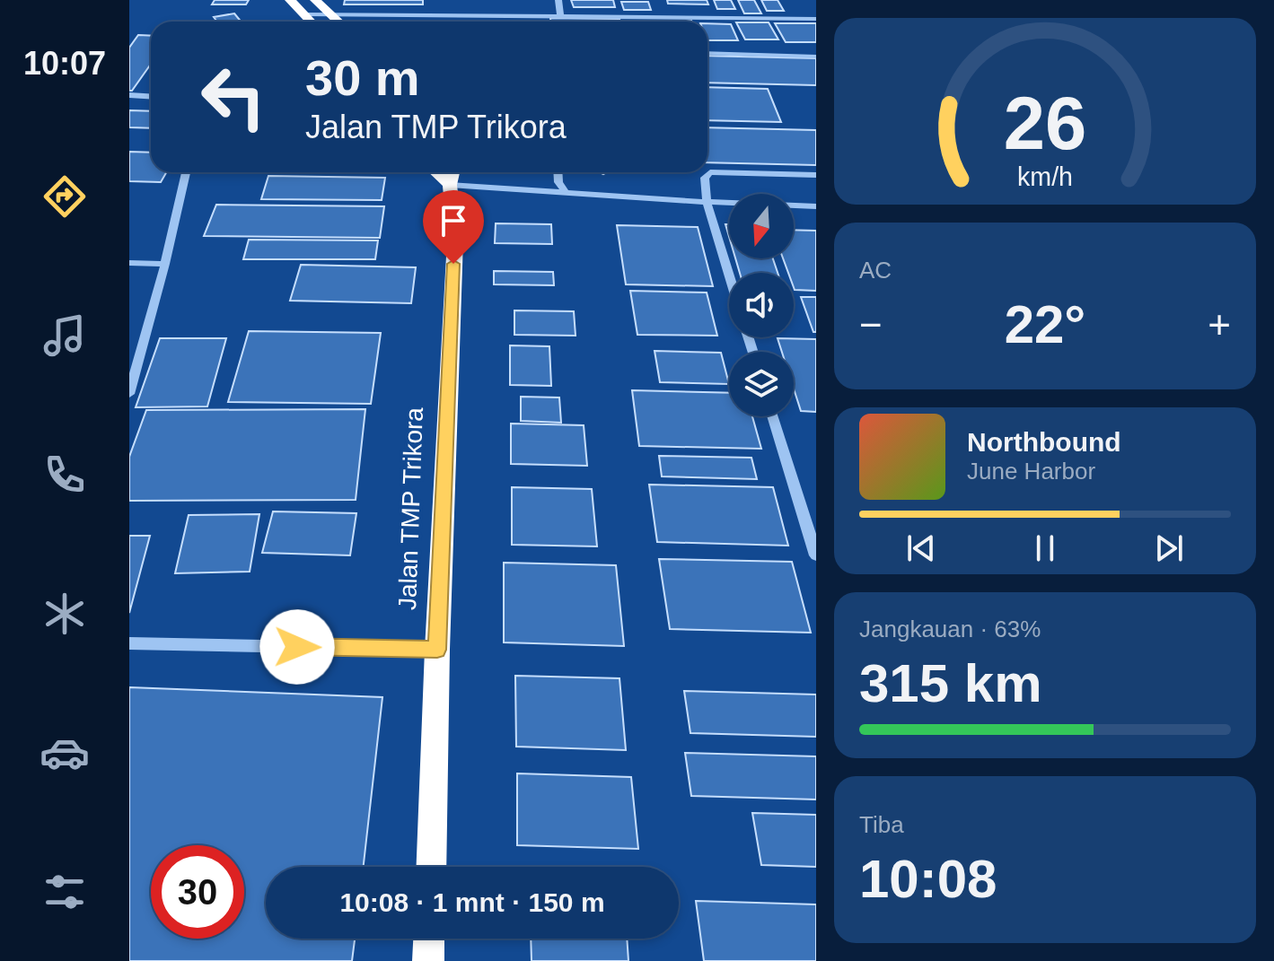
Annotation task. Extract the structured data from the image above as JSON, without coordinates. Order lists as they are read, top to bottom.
{
  "streets": {
    "highway": ["Jalan TMP Trikora"]
  },
  "north": "bottom",
  "page": {
    "tabs": "10:07",
    "turn": ["30 m", "Jalan TMP Trikora"],
    "tile": [
      "AC",
      ["Jangkauan · 63%", "315 km"],
      ["Tiba", "10:08"]
    ],
    "heat": ["−", "22°", "+"],
    "song": ["Northbound", "June Harbor"],
    "limit": "30",
    "trip": "10:08 · 1 mnt · 150 m",
    "gauge": ["26", "km/h"]
  }
}
